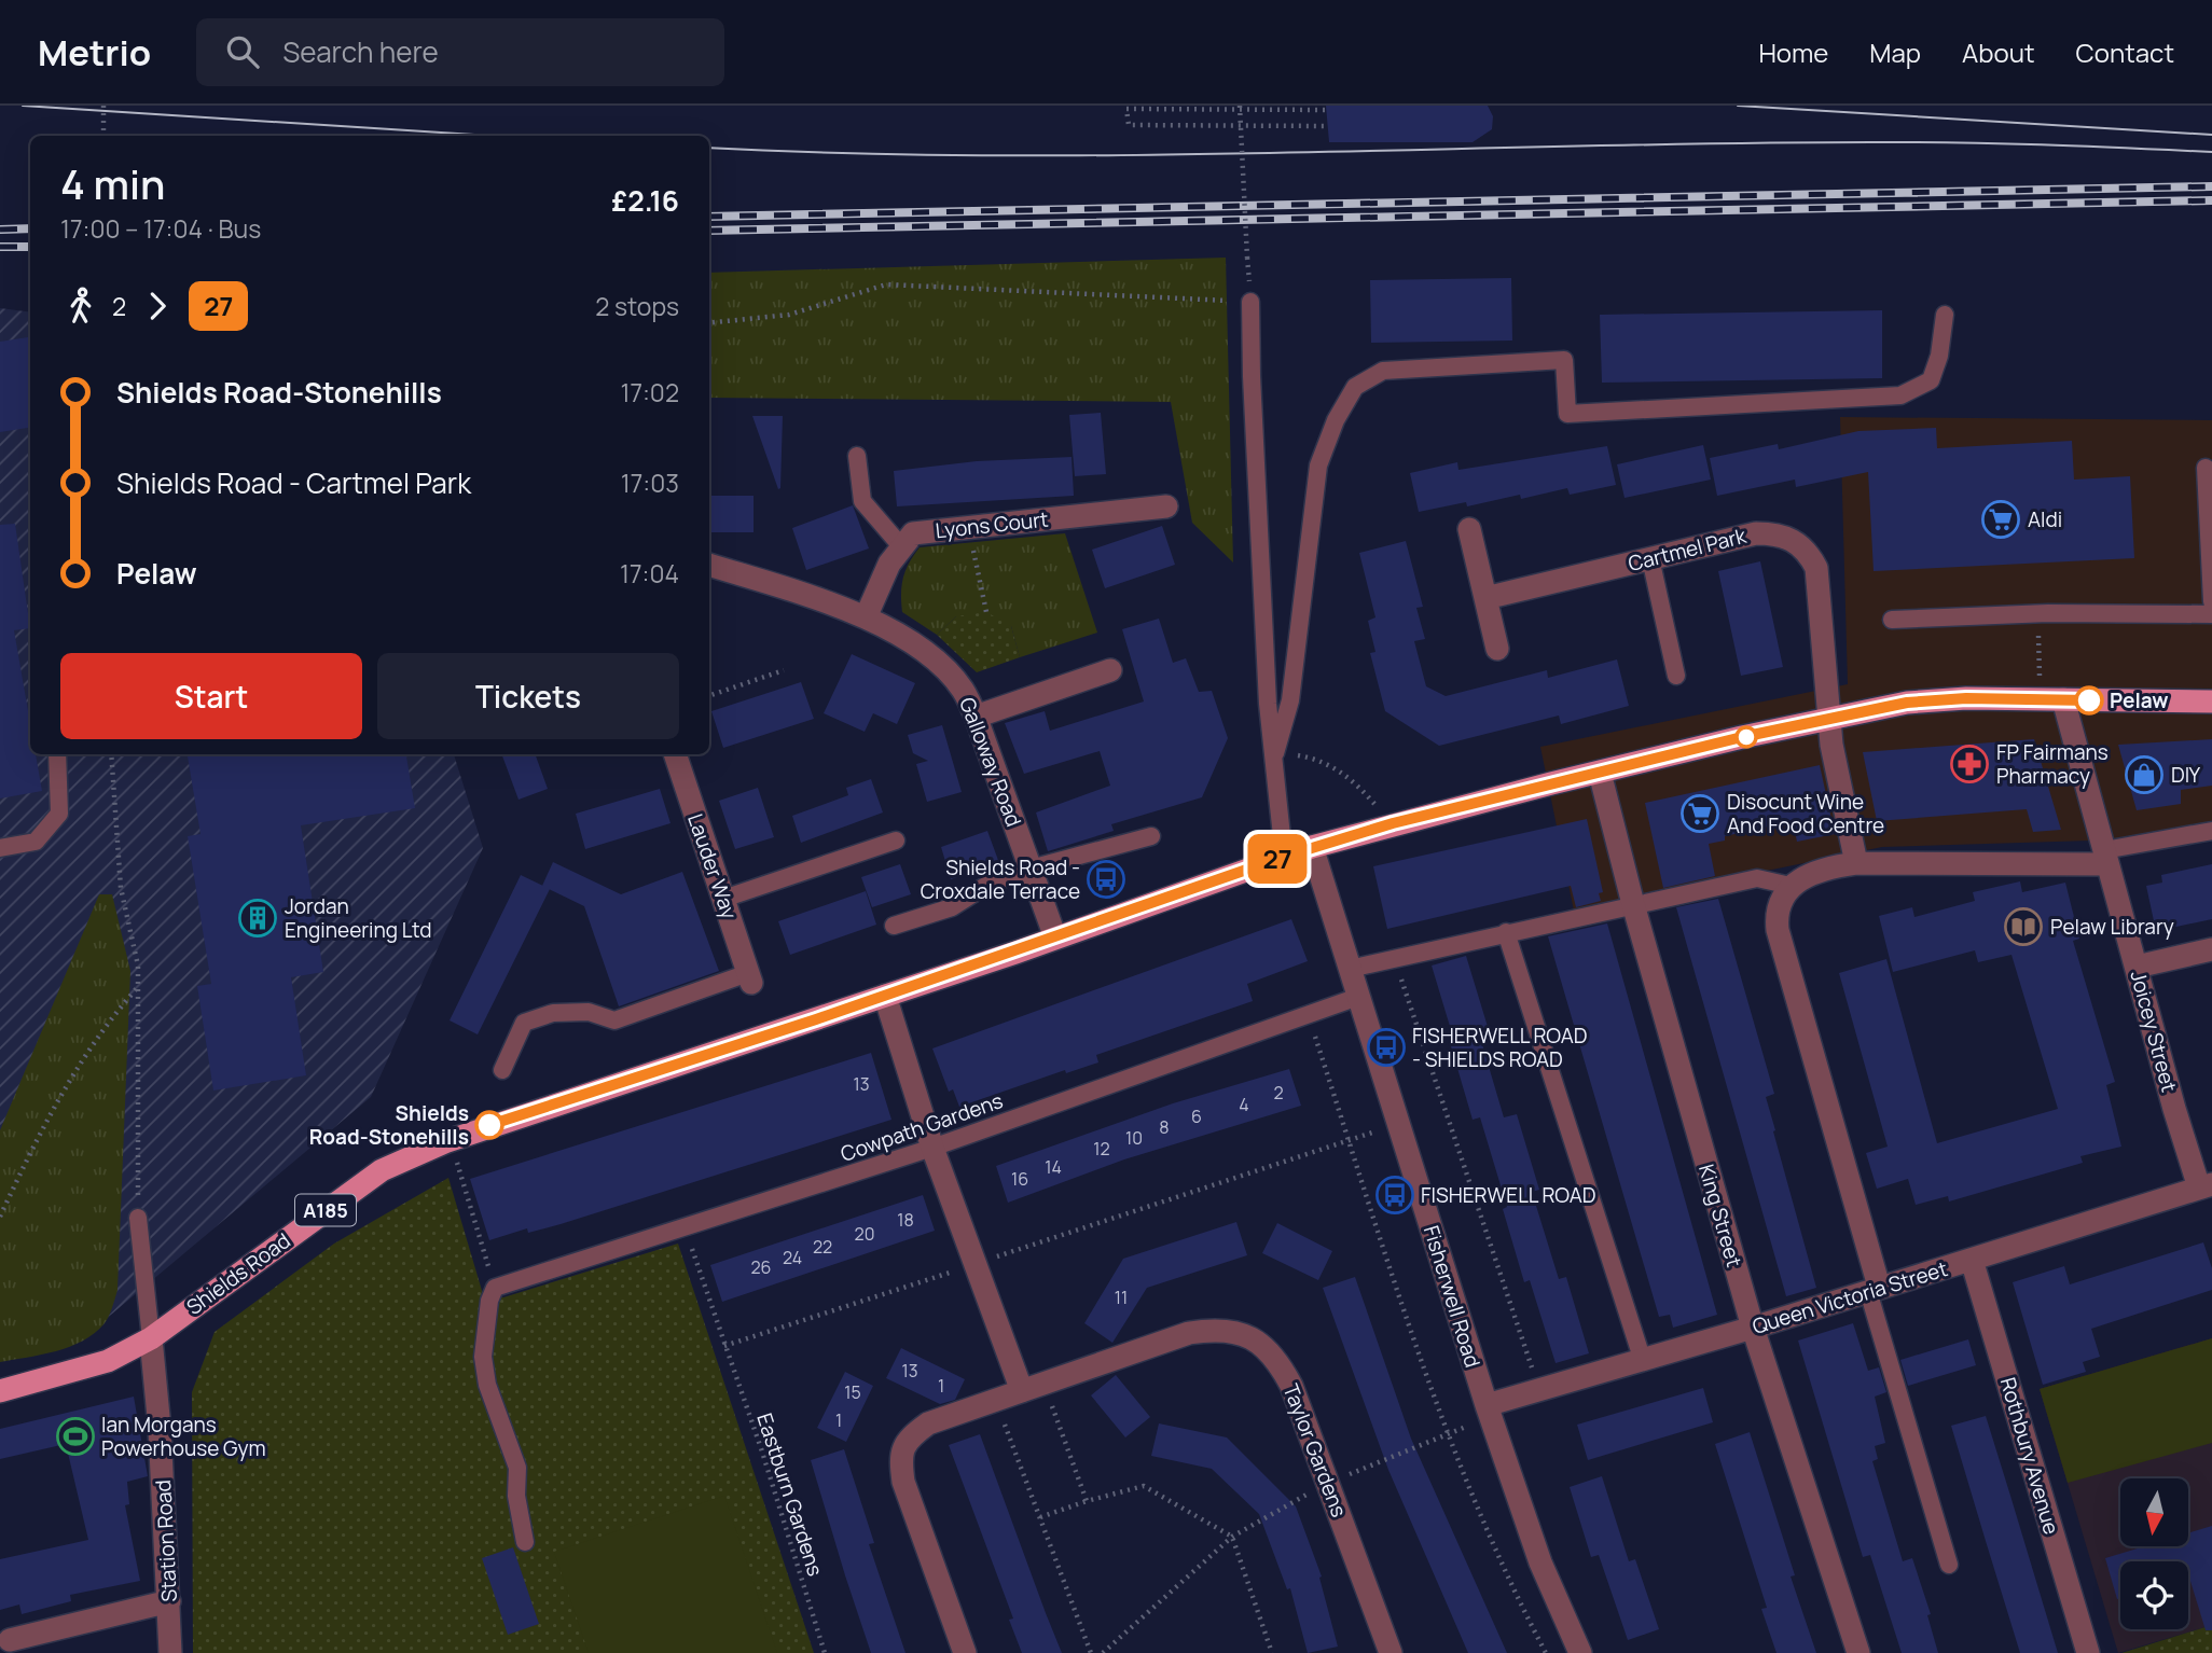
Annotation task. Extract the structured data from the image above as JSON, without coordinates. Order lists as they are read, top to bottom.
{
  "streets": {
    "main road": ["A185", "Shields Road"],
    "street": [
      "Lyons Court",
      "Cartmel Park",
      "Galloway Road",
      "Lauder Way",
      "Joicey Street",
      "King Street",
      "Fisherwell Road",
      "Queen Victoria Street",
      "Taylor Gardens",
      "Rothbury Avenue",
      "Station Road"
    ],
    "lane": ["Cowpath Gardens"],
    "path": ["Eastburn Gardens"]
  },
  "crossings": [
    ["Cartmel Park", "Shields Road"],
    ["Galloway Road", "Shields Road"],
    ["Joicey Street", "Shields Road"],
    ["Joicey Street", "Queen Victoria Street"],
    ["Cowpath Gardens", "Fisherwell Road"],
    ["Cowpath Gardens", "Eastburn Gardens"],
    ["King Street", "Shields Road"],
    ["King Street", "Queen Victoria Street"],
    ["Shields Road", "Fisherwell Road"],
    ["Shields Road", "Station Road"],
    ["Fisherwell Road", "Queen Victoria Street"],
    ["Queen Victoria Street", "Rothbury Avenue"]
  ],
  "places": {
    "supermarket": ["Aldi", "Disocunt Wine And Food Centre"],
    "other": ["Pelaw", "Shields Road-Stonehills"],
    "pharmacy": ["FP Fairmans Pharmacy"],
    "shop": ["DIY"],
    "bus stop": ["Shields Road - Croxdale Terrace", "FISHERWELL ROAD - SHIELDS ROAD", "FISHERWELL ROAD"],
    "building": ["Jordan Engineering Ltd"],
    "library": ["Pelaw Library"],
    "sports": ["Ian Morgans Powerhouse Gym"]
  },
  "lines": ["bus line 27"],
  "house_numbers": [
    "13",
    "2",
    "4",
    "6",
    "8",
    "10",
    "12",
    "14",
    "16",
    "18",
    "20",
    "22",
    "24",
    "26",
    "11",
    "13",
    "1",
    "15",
    "1"
  ],
  "north": "bottom",
  "page": {
    "header": "Metrio",
    "search": "Search here",
    "nav": [
      "Home",
      "Map",
      "About",
      "Contact"
    ],
    "on_map": "27",
    "heading": ["4 min", "17:00 – 17:04 · Bus", "£2.16"],
    "legs": ["2", "27", "2 stops"],
    "list": [
      {
        "name": "Shields Road-Stonehills",
        "value": "17:02"
      },
      {
        "name": "Shields Road - Cartmel Park",
        "value": "17:03"
      },
      {
        "name": "Pelaw",
        "value": "17:04"
      }
    ],
    "buttons": ["Start", "Tickets"]
  }
}
